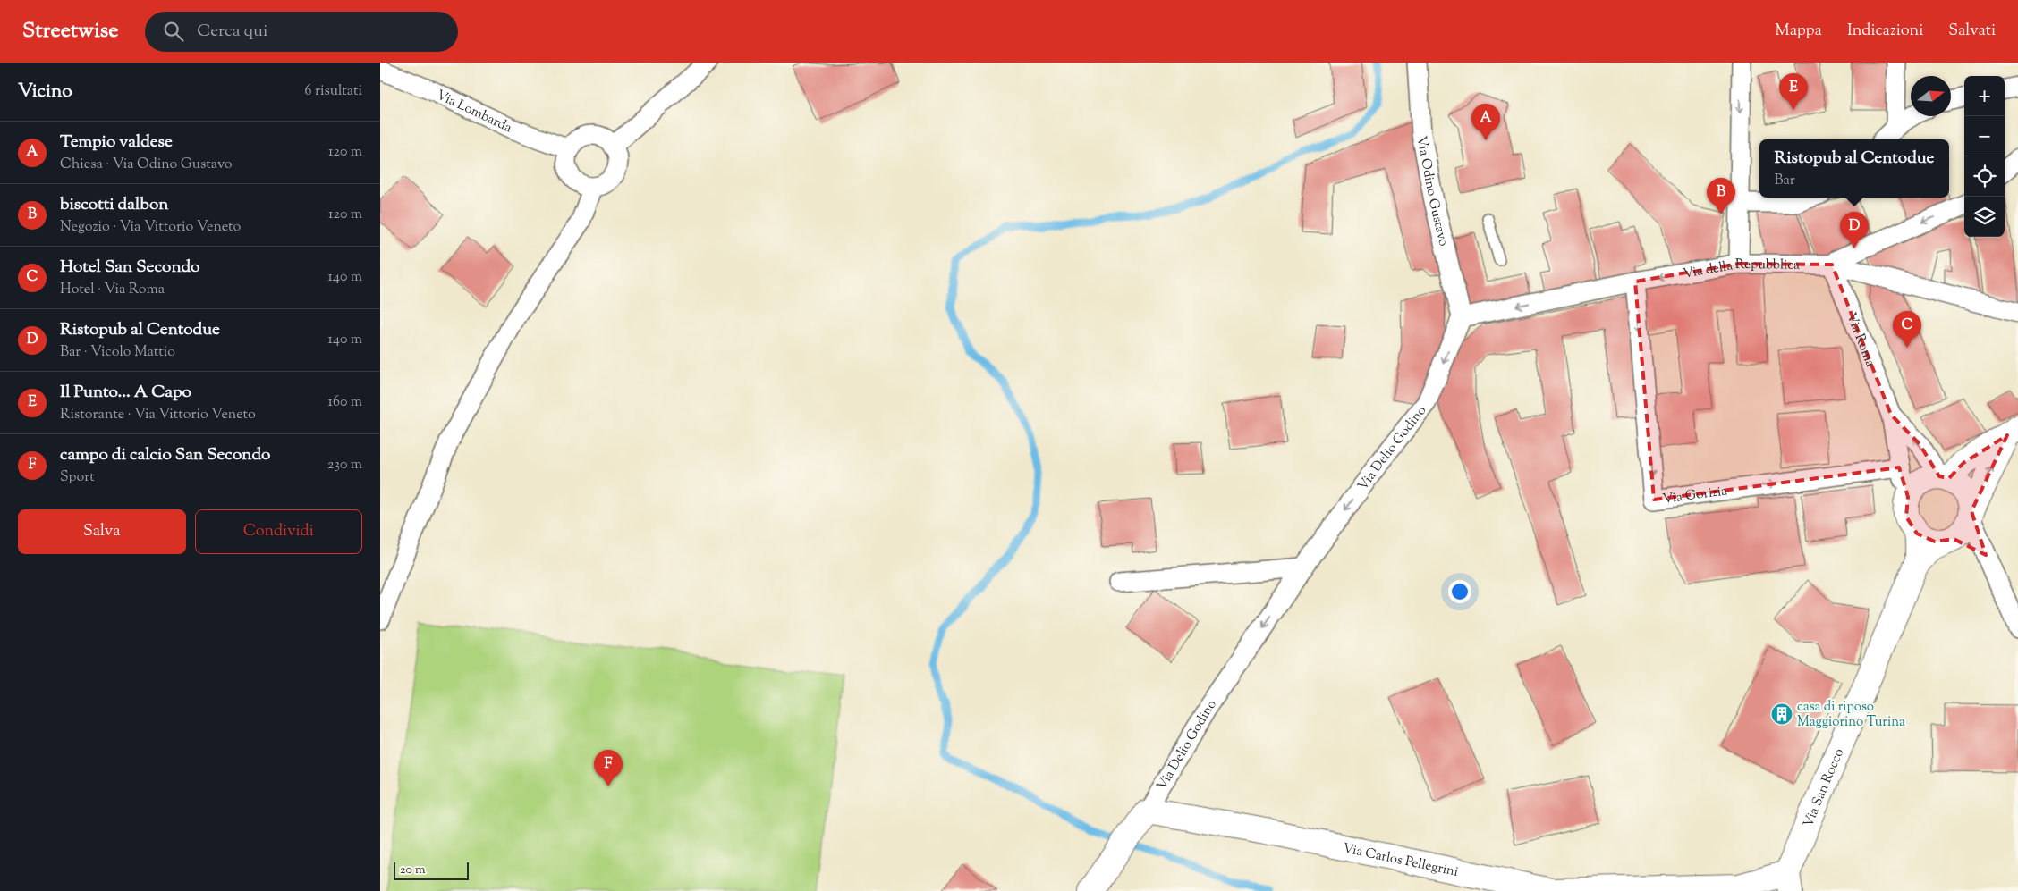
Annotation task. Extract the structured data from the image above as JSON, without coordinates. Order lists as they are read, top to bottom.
{
  "streets": {
    "street": [
      "Via Lombarda",
      "Via Odino Gustavo",
      "Via della Repubblica",
      "Via Roma",
      "Via Delio Godino",
      "Via Gorizia",
      "Via San Rocco",
      "Via Carlos Pellegrini"
    ]
  },
  "crossings": [
    ["Via Odino Gustavo", "Via della Repubblica"],
    ["Via Odino Gustavo", "Via Delio Godino"],
    ["Via della Repubblica", "Via Roma"],
    ["Via della Repubblica", "Via Delio Godino"],
    ["Via della Repubblica", "Via Gorizia"],
    ["Via Roma", "Via Gorizia"],
    ["Via Delio Godino", "Via Carlos Pellegrini"],
    ["Via San Rocco", "Via Carlos Pellegrini"]
  ],
  "one_way": ["Via della Repubblica", "Via Delio Godino"],
  "places": {
    "building": ["casa di riposo Maggiorino Turina"]
  },
  "scale_bar": "20 m",
  "north": "right",
  "page": {
    "header": "Streetwise",
    "search": "Cerca qui",
    "nav": ["Mappa", "Indicazioni", "Salvati"],
    "heading": ["Vicino", "6 risultati"],
    "pins": [
      "E",
      "A",
      "B",
      "D",
      "C",
      "F"
    ],
    "map_buttons": ["+", "−"],
    "list": [
      {
        "mark": "A",
        "name": "Tempio valdese",
        "note": "Chiesa · Via Odino Gustavo",
        "value": "120 m"
      },
      {
        "mark": "B",
        "name": "biscotti dalbon",
        "note": "Negozio · Via Vittorio Veneto",
        "value": "120 m"
      },
      {
        "mark": "C",
        "name": "Hotel San Secondo",
        "note": "Hotel · Via Roma",
        "value": "140 m"
      },
      {
        "mark": "D",
        "name": "Ristopub al Centodue",
        "note": "Bar · Vicolo Mattio",
        "value": "140 m"
      },
      {
        "mark": "E",
        "name": "Il Punto... A Capo",
        "note": "Ristorante · Via Vittorio Veneto",
        "value": "160 m"
      },
      {
        "mark": "F",
        "name": "campo di calcio San Secondo",
        "note": "Sport",
        "value": "230 m"
      }
    ],
    "popup": ["Ristopub al Centodue", "Bar"],
    "buttons": ["Salva", "Condividi"],
    "scale": "20 m"
  }
}
